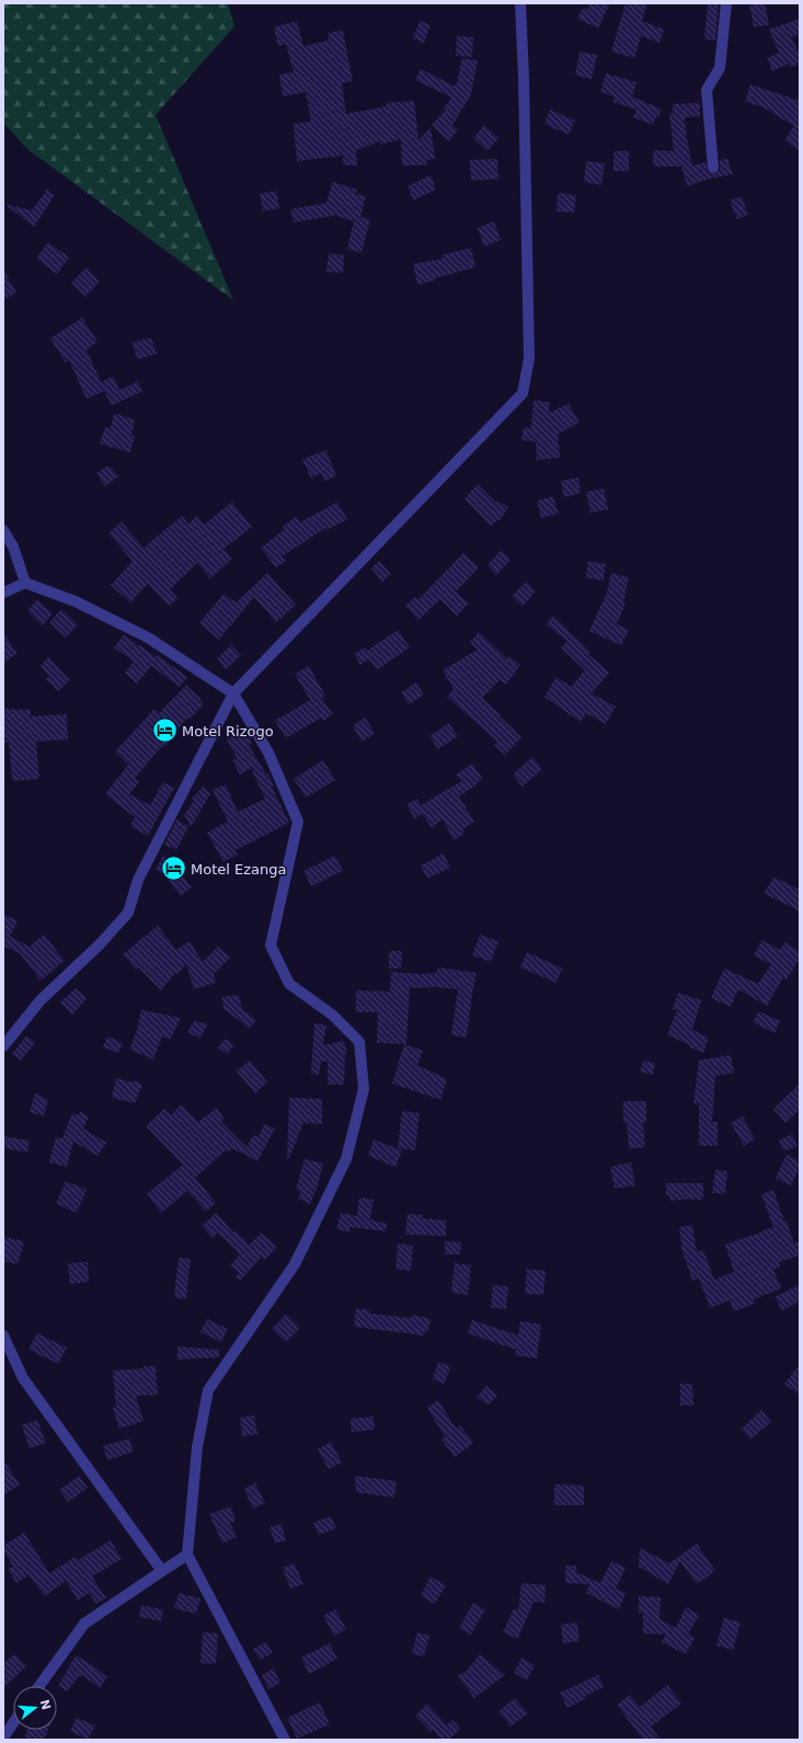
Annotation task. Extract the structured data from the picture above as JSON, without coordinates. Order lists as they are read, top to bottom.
{
  "places": {
    "hotel": ["Motel Rizogo", "Motel Ezanga"]
  },
  "north": "right"
}
